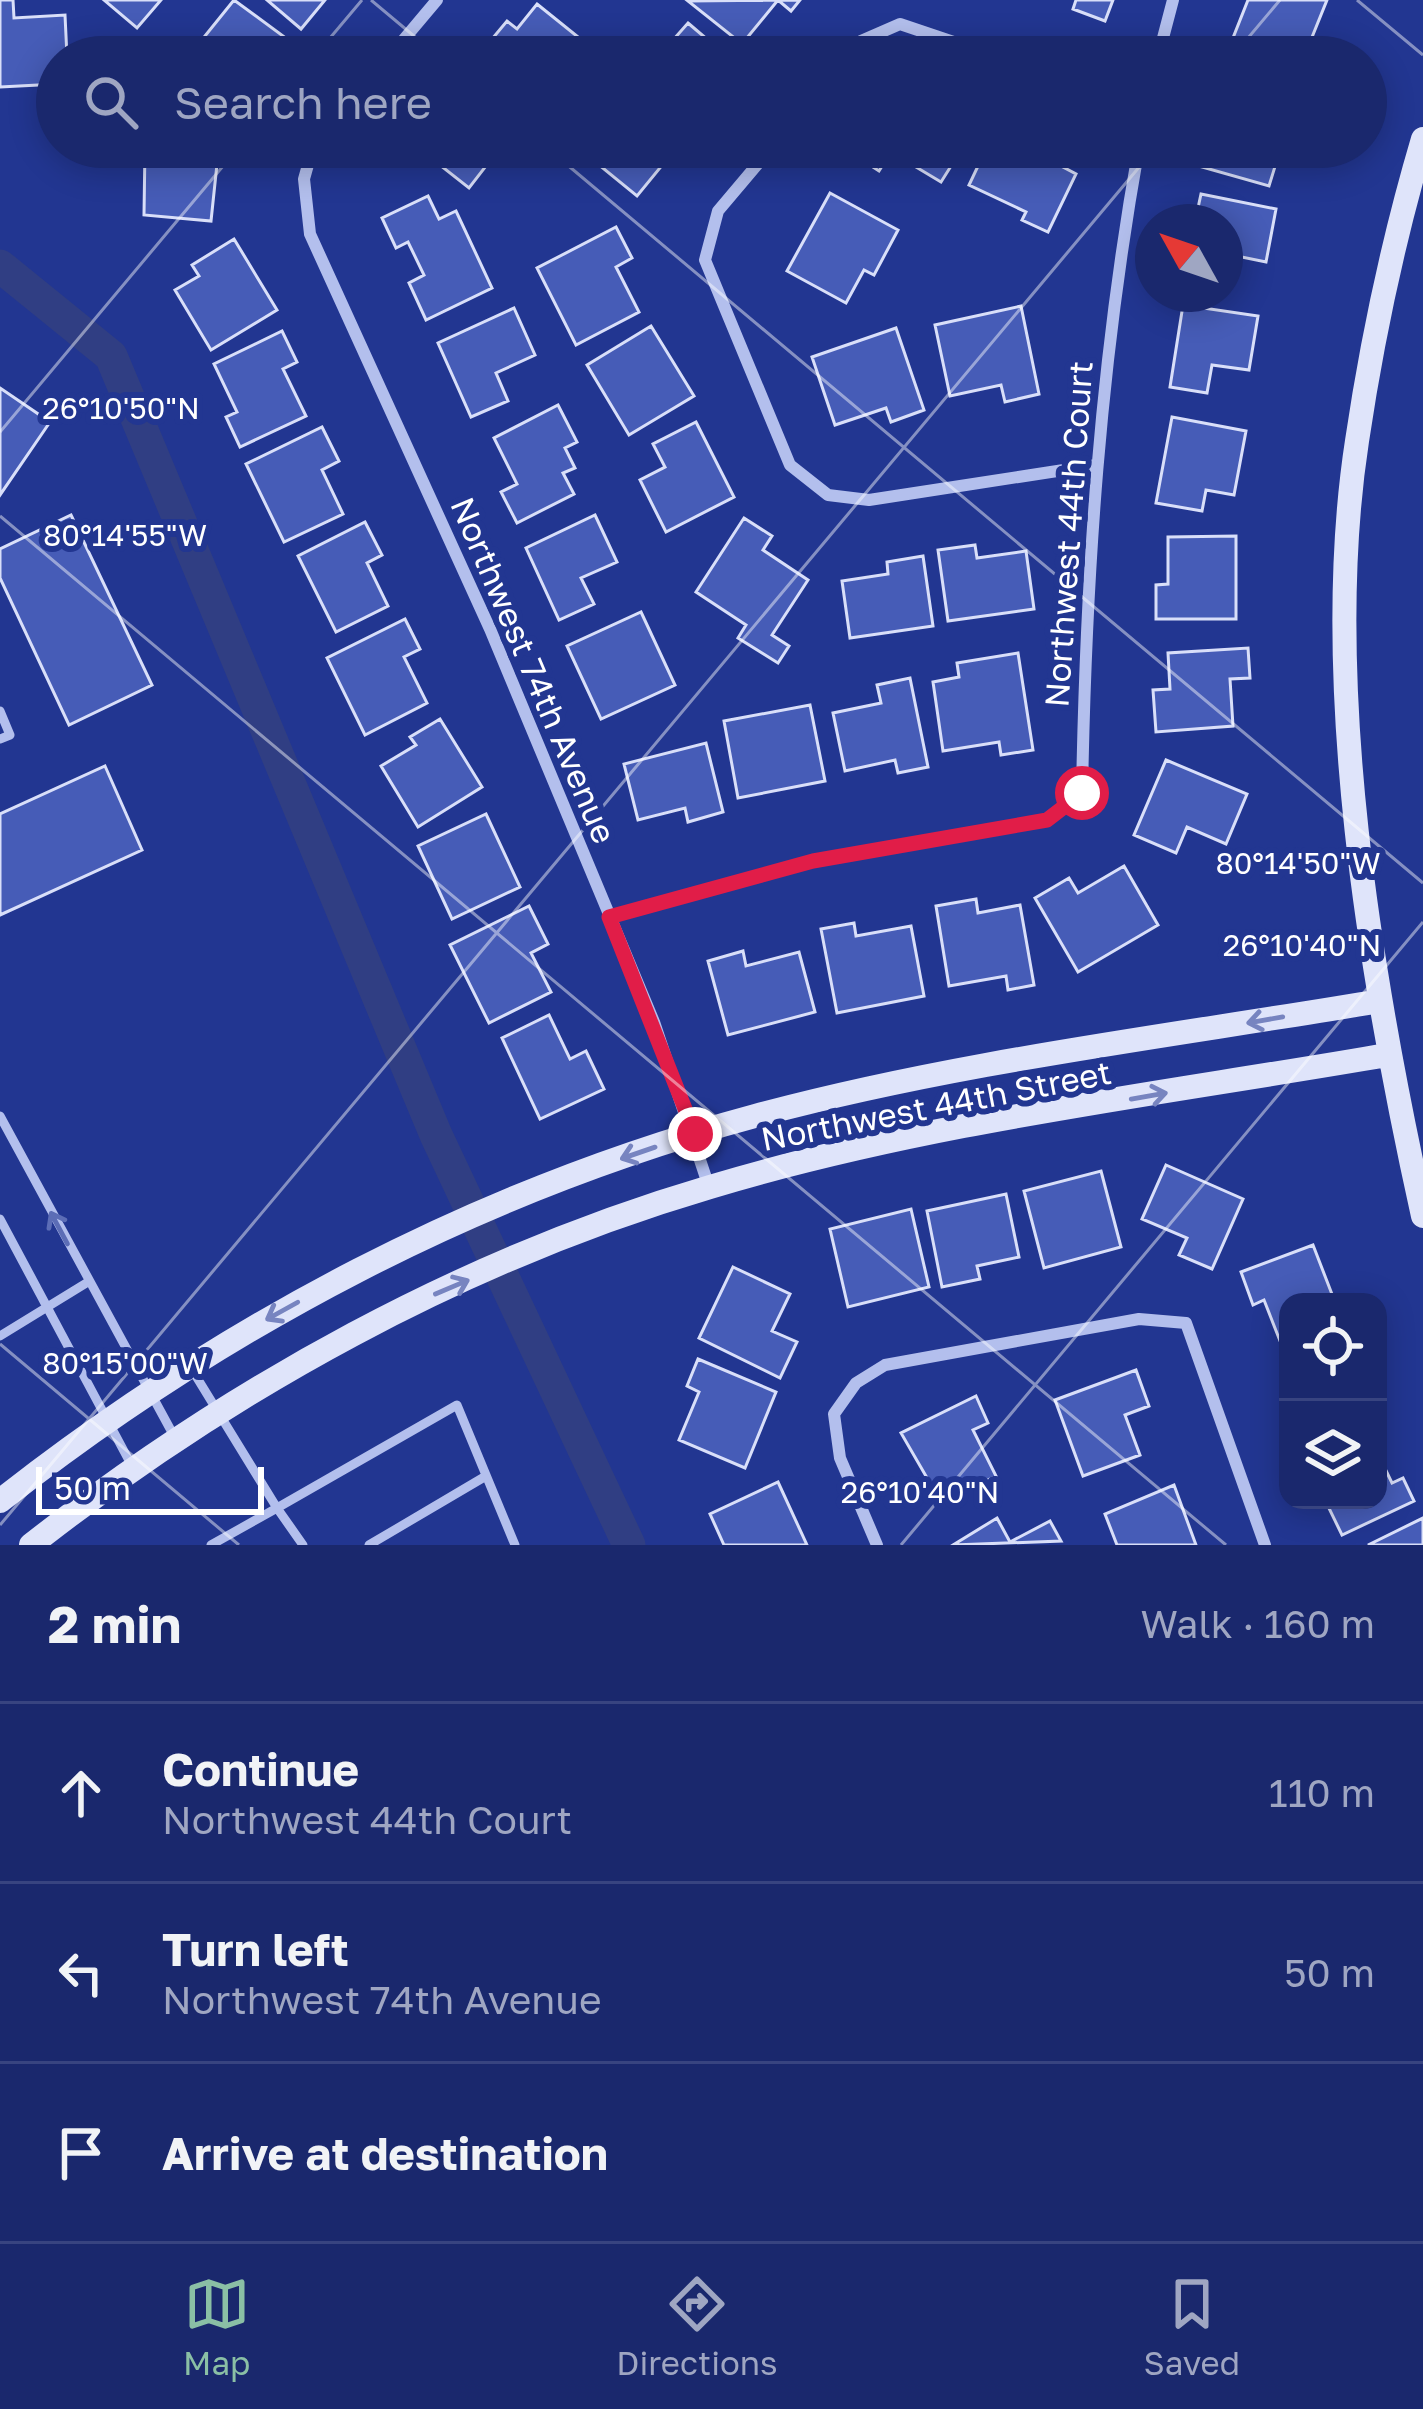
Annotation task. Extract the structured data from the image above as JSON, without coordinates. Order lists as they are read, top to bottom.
{
  "streets": {
    "street": ["Northwest 44th Court", "Northwest 74th Avenue", "Northwest 44th Street"]
  },
  "crossings": [
    ["Northwest 44th Court", "Northwest 74th Avenue"],
    ["Northwest 74th Avenue", "Northwest 44th Street"]
  ],
  "scale_bar": "50 m",
  "north": "top left",
  "page": {
    "search": "Search here",
    "scale": "50 m",
    "heading": ["2 min", "Walk · 160 m"],
    "list": [
      ["Continue", "Northwest 44th Court", "110 m"],
      ["Turn left", "Northwest 74th Avenue", "50 m"],
      "Arrive at destination"
    ],
    "nav": ["Map", "Directions", "Saved"]
  },
  "coordinates": [
    "26°10'50\"N",
    "80°14'55\"W",
    "80°14'50\"W",
    "26°10'40\"N",
    "80°15'00\"W"
  ]
}
